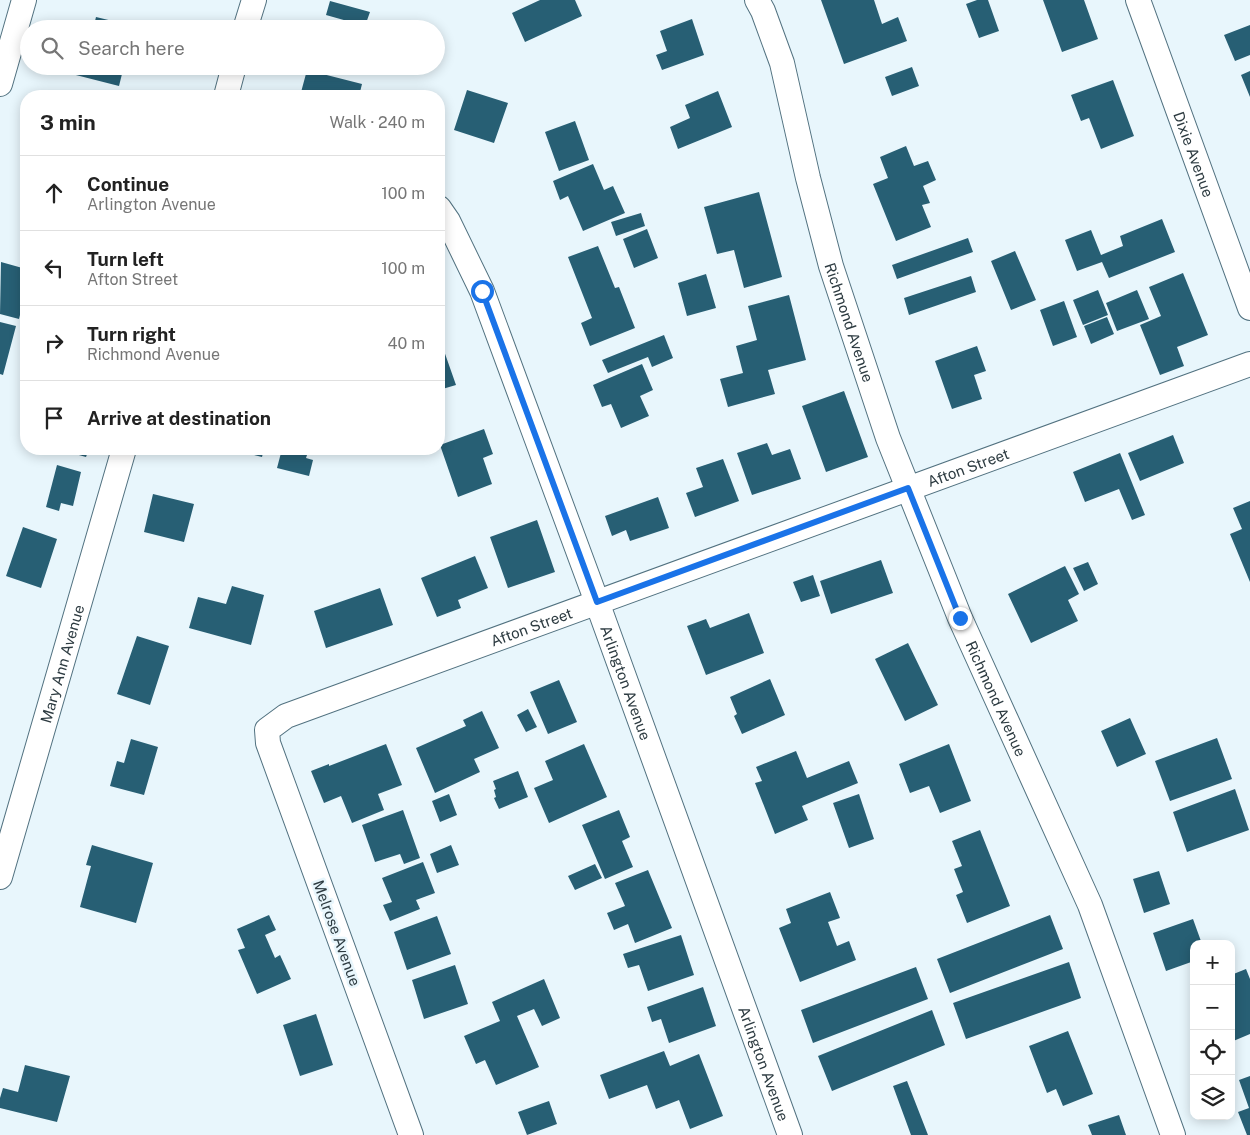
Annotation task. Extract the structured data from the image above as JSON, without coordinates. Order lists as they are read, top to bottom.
{
  "streets": {
    "street": [
      "Dixie Avenue",
      "Richmond Avenue",
      "Afton Street",
      "Mary Ann Avenue",
      "Arlington Avenue",
      "Melrose Avenue"
    ]
  },
  "crossings": [
    ["Richmond Avenue", "Afton Street"],
    ["Afton Street", "Arlington Avenue"],
    ["Afton Street", "Melrose Avenue"]
  ],
  "page": {
    "search": "Search here",
    "heading": ["3 min", "Walk · 240 m"],
    "list": [
      ["Continue", "Arlington Avenue", "100 m"],
      ["Turn left", "Afton Street", "100 m"],
      ["Turn right", "Richmond Avenue", "40 m"],
      "Arrive at destination"
    ],
    "map_buttons": ["+", "−"]
  }
}
